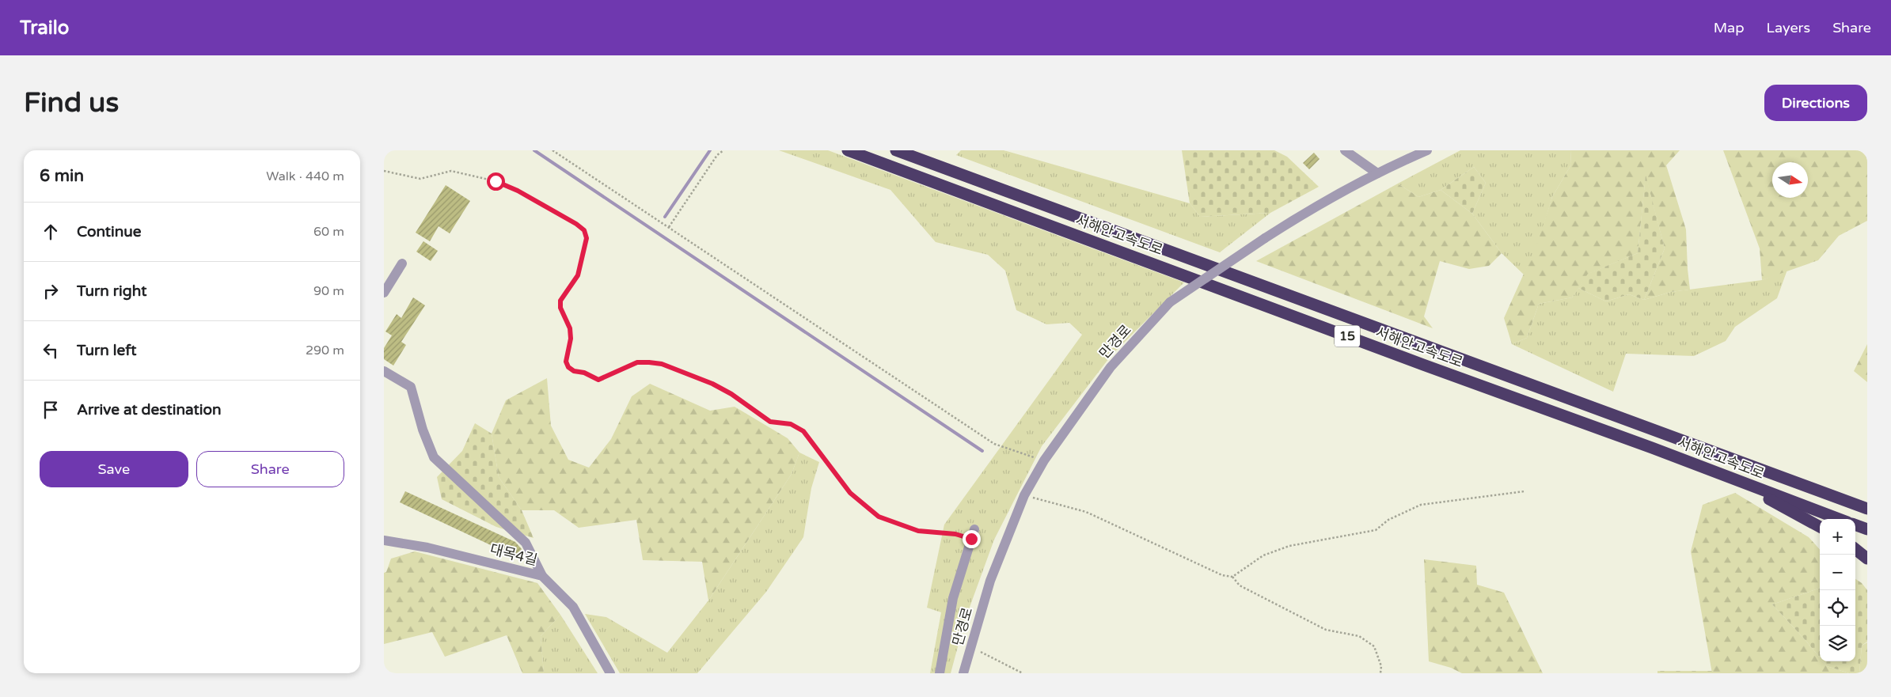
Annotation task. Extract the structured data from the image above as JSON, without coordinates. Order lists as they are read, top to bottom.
{
  "streets": {
    "highway": ["서해안고속도로", "15"],
    "street": ["만경로", "대목4길"]
  },
  "north": "right",
  "page": {
    "header": "Trailo",
    "nav": ["Map", "Layers", "Share"],
    "buttons": [
      "Directions",
      ["Save", "Share"]
    ],
    "title": "Find us",
    "heading": ["6 min", "Walk · 440 m"],
    "list": [
      ["Continue", "60 m"],
      ["Turn right", "90 m"],
      ["Turn left", "290 m"],
      "Arrive at destination"
    ],
    "map_buttons": ["+", "−"]
  }
}
